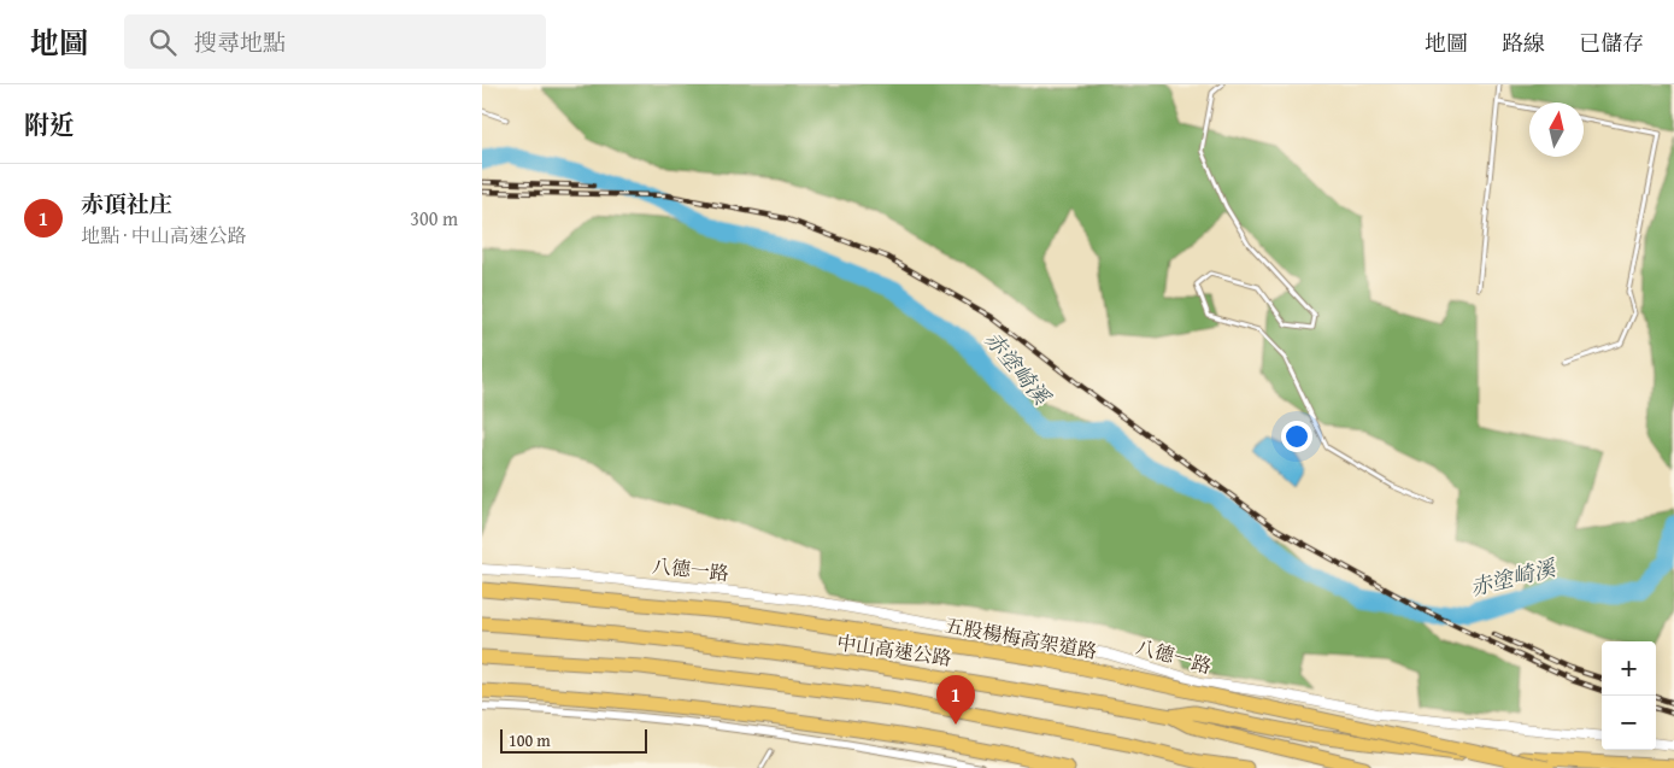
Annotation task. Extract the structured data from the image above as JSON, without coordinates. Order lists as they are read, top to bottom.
{
  "streets": {
    "highway": ["五股楊梅高架道路", "中山高速公路"],
    "street": ["八德一路"]
  },
  "water": ["赤塗崎溪"],
  "scale_bar": "100 m",
  "north": "top",
  "page": {
    "header": "地圖",
    "search": "搜尋地點",
    "nav": ["地圖", "路線", "已儲存"],
    "heading": "附近",
    "list": [
      {
        "mark": "1",
        "name": "赤頂社庄",
        "note": "地點 · 中山高速公路",
        "value": "300 m"
      }
    ],
    "map_buttons": ["+", "−"],
    "pins": "1",
    "scale": "100 m"
  }
}
